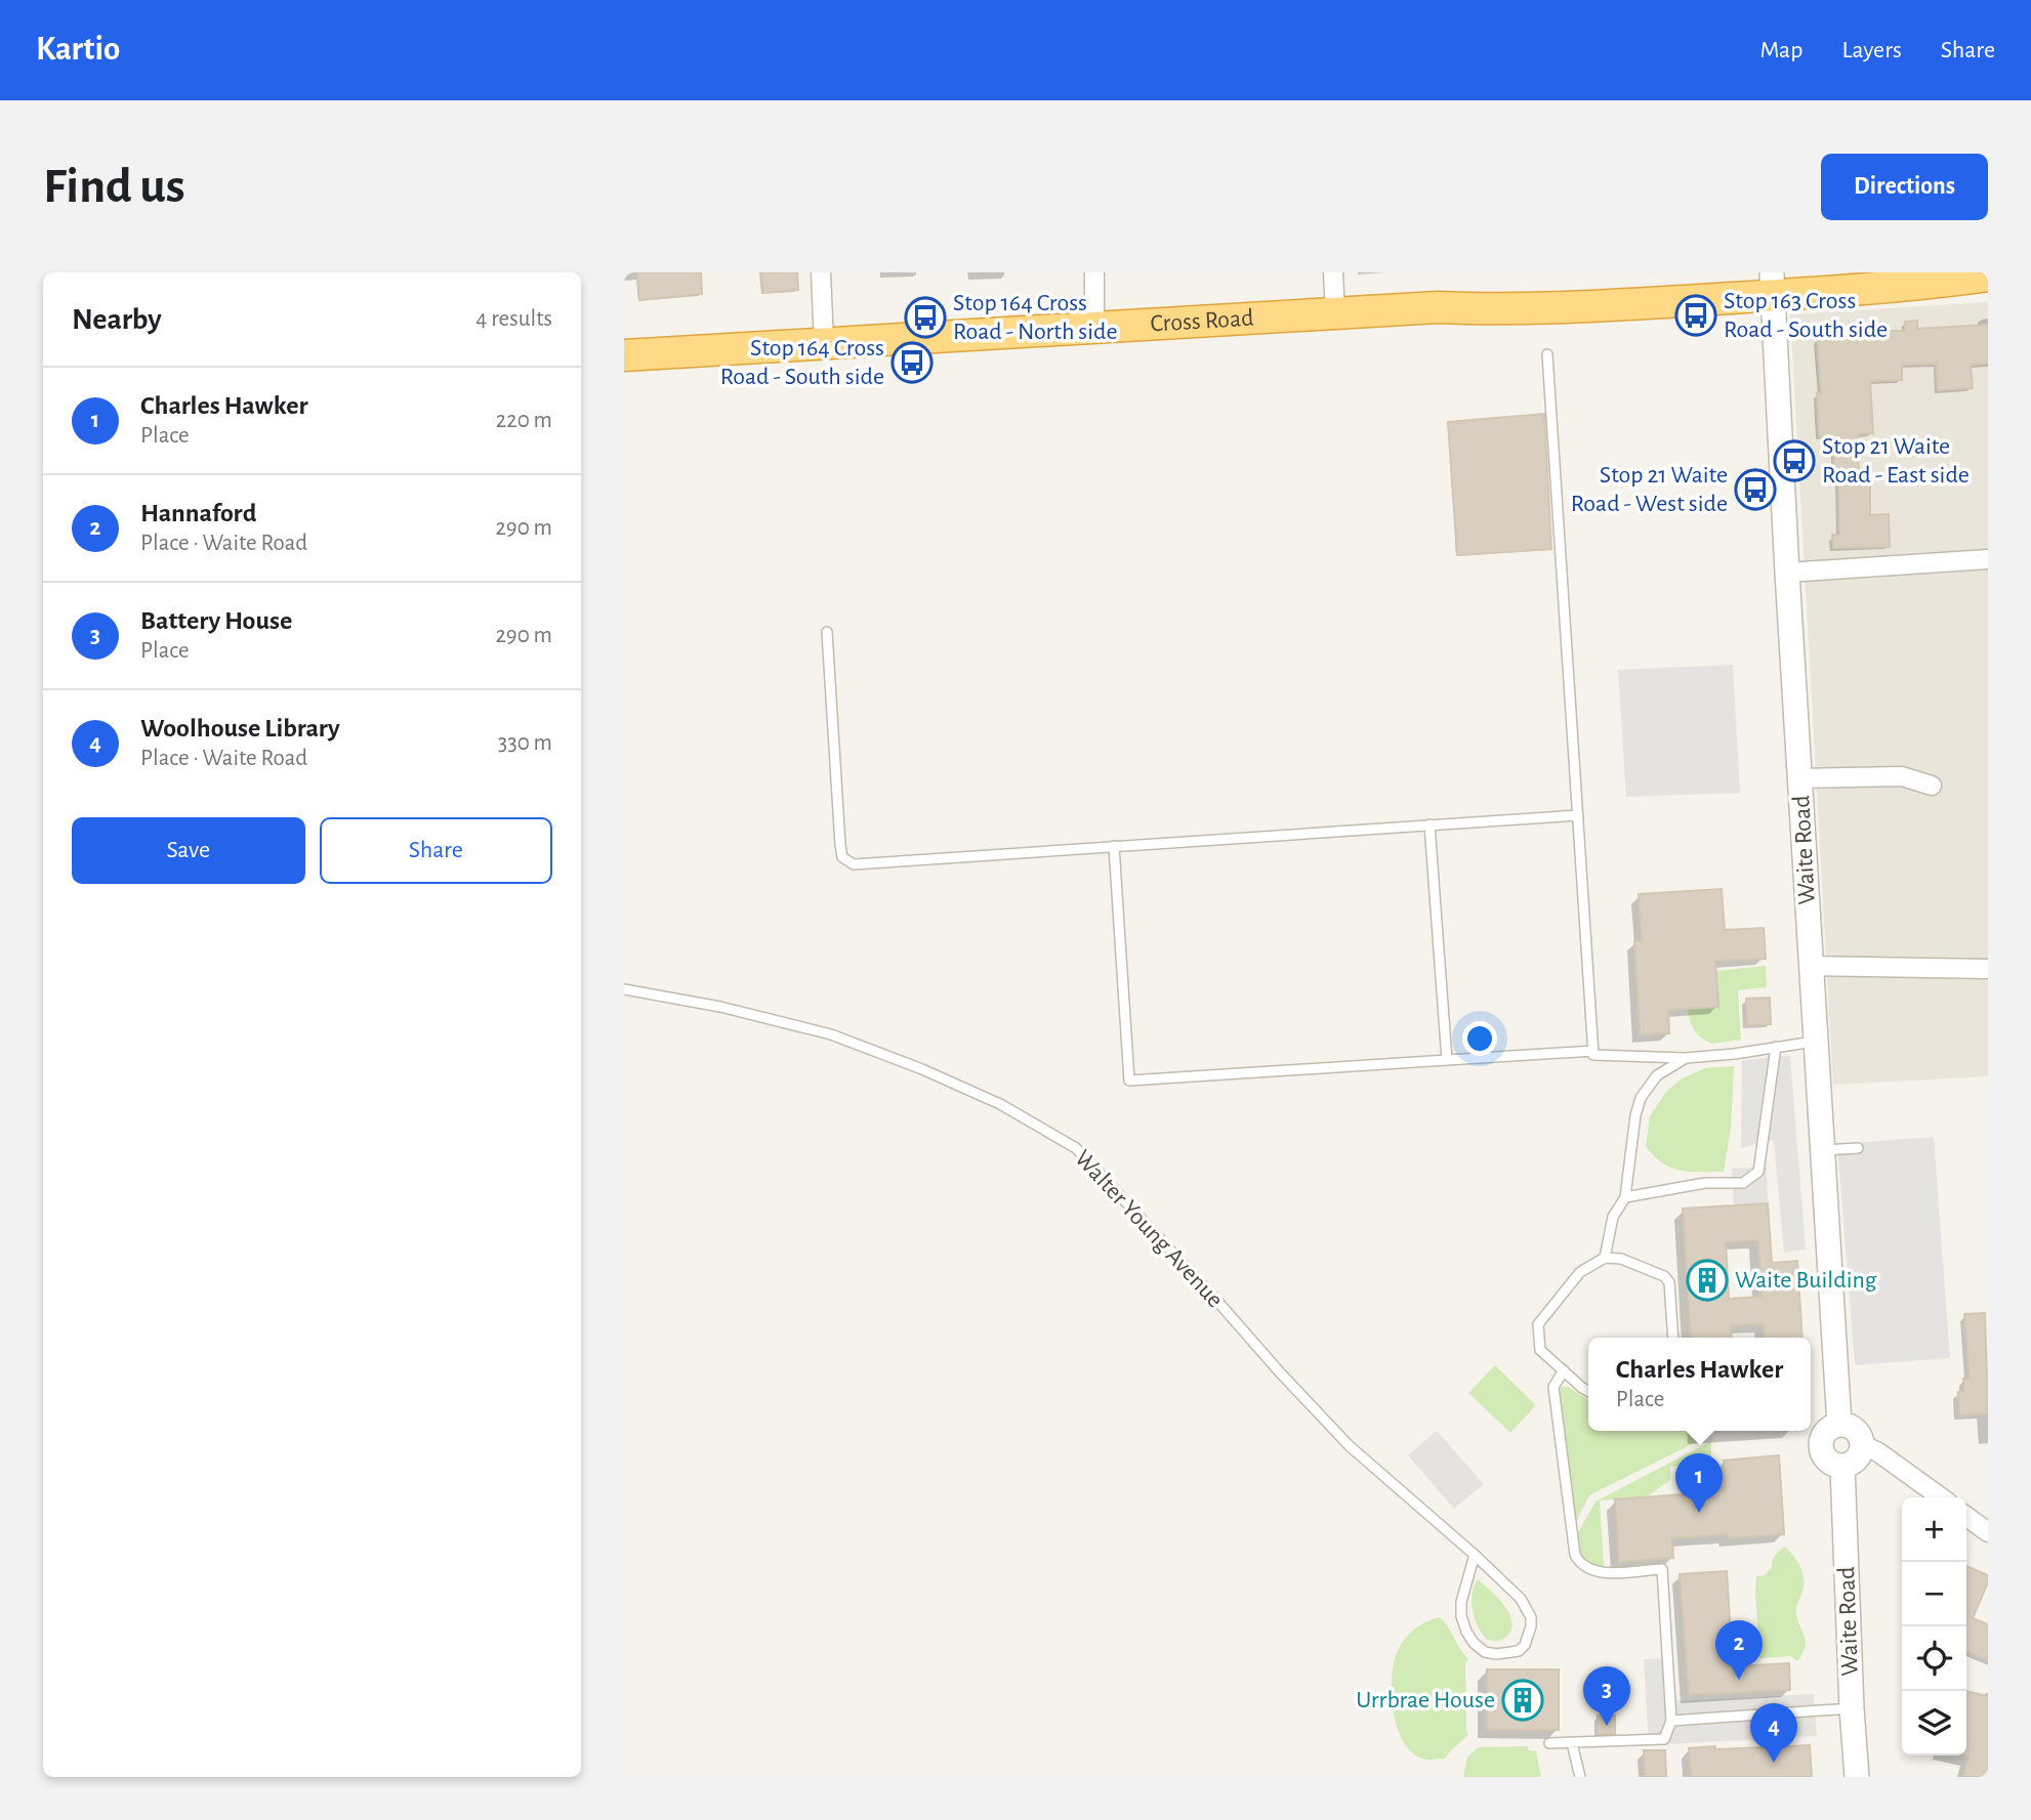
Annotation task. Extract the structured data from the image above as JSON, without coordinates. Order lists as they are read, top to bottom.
{
  "streets": {
    "highway": ["Cross Road"],
    "street": ["Waite Road"],
    "lane": ["Walter Young Avenue"]
  },
  "crossings": [
    ["Cross Road", "Waite Road"]
  ],
  "places": {
    "bus stop": [
      "Stop 163 Cross Road - South side",
      "Stop 164 Cross Road - North side",
      "Stop 164 Cross Road - South side",
      "Stop 21 Waite Road - East side",
      "Stop 21 Waite Road - West side"
    ],
    "building": ["Waite Building", "Urrbrae House"]
  },
  "page": {
    "header": "Kartio",
    "nav": ["Map", "Layers", "Share"],
    "buttons": [
      "Directions",
      ["Save", "Share"]
    ],
    "title": "Find us",
    "heading": ["Nearby", "4 results"],
    "list": [
      {
        "mark": "1",
        "name": "Charles Hawker",
        "note": "Place",
        "value": "220 m"
      },
      {
        "mark": "2",
        "name": "Hannaford",
        "note": "Place · Waite Road",
        "value": "290 m"
      },
      {
        "mark": "3",
        "name": "Battery House",
        "note": "Place",
        "value": "290 m"
      },
      {
        "mark": "4",
        "name": "Woolhouse Library",
        "note": "Place · Waite Road",
        "value": "330 m"
      }
    ],
    "popup": ["Charles Hawker", "Place"],
    "pins": [
      "1",
      "2",
      "3",
      "4"
    ],
    "map_buttons": ["+", "−"]
  }
}
